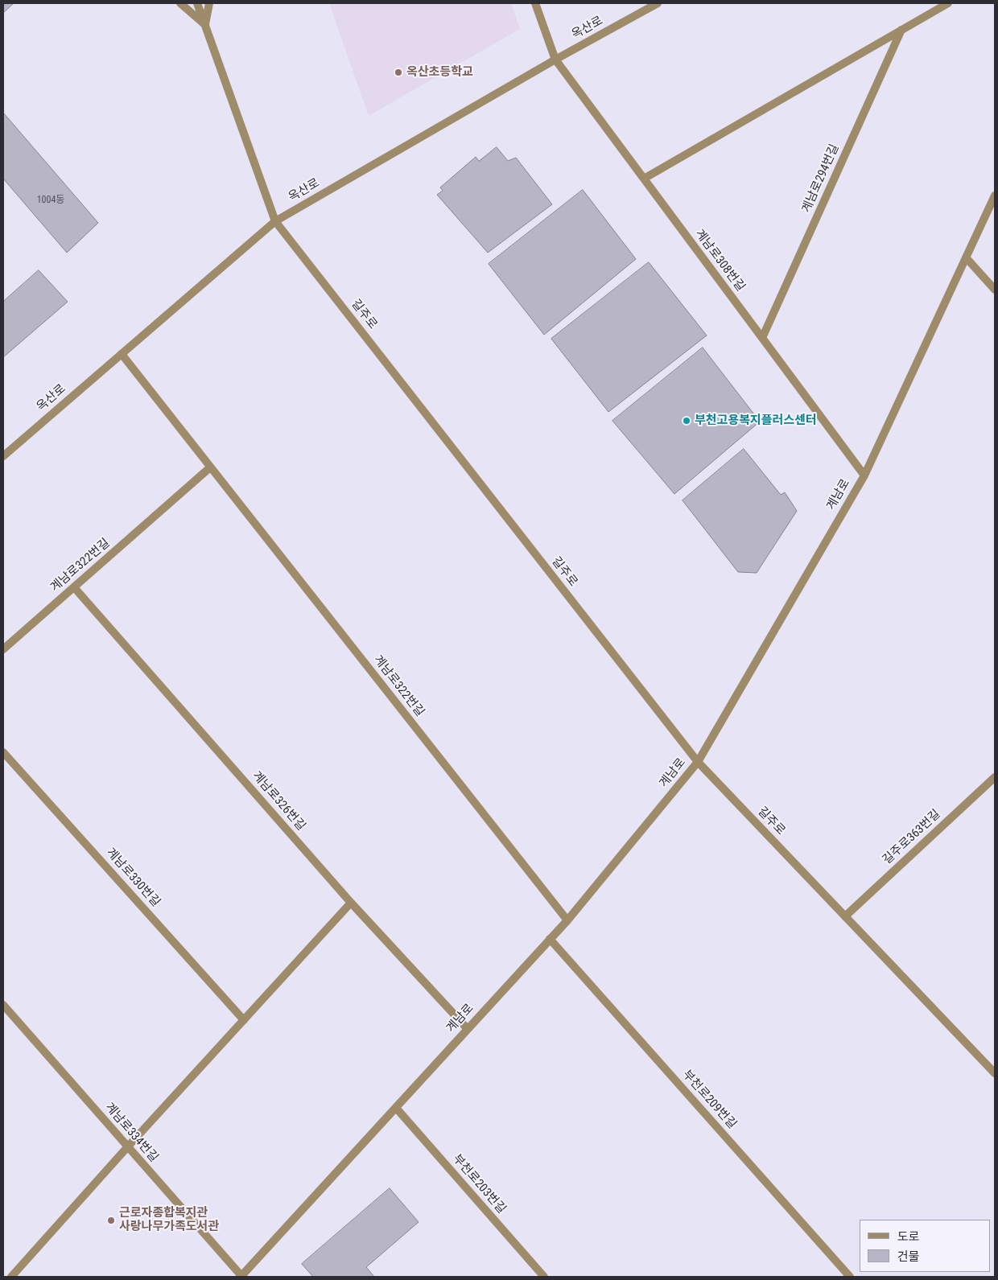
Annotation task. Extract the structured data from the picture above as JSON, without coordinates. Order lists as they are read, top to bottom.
{
  "streets": {
    "street": [
      "옥산로",
      "계남로294번길",
      "계남로308번길",
      "길주로",
      "계남로",
      "계남로322번길",
      "계남로326번길",
      "길주로363번길",
      "계남로330번길",
      "부천로209번길",
      "계남로334번길",
      "부천로203번길"
    ]
  },
  "crossings": [
    ["옥산로", "계남로308번길"],
    ["옥산로", "길주로"],
    ["옥산로", "계남로322번길"],
    ["계남로294번길", "계남로308번길"],
    ["계남로308번길", "계남로"],
    ["길주로", "계남로"],
    ["길주로", "길주로363번길"],
    ["계남로", "계남로322번길"],
    ["계남로", "계남로326번길"],
    ["계남로", "부천로209번길"],
    ["계남로", "계남로334번길"],
    ["계남로", "부천로203번길"],
    ["계남로322번길", "계남로326번길"]
  ],
  "places": ["옥산초등학교", "부천고용복지플러스센터", "근로자종합복지관 사랑나무가족도서관"],
  "house_numbers": ["1004동"],
  "legend": ["도로", "건물"]
}
